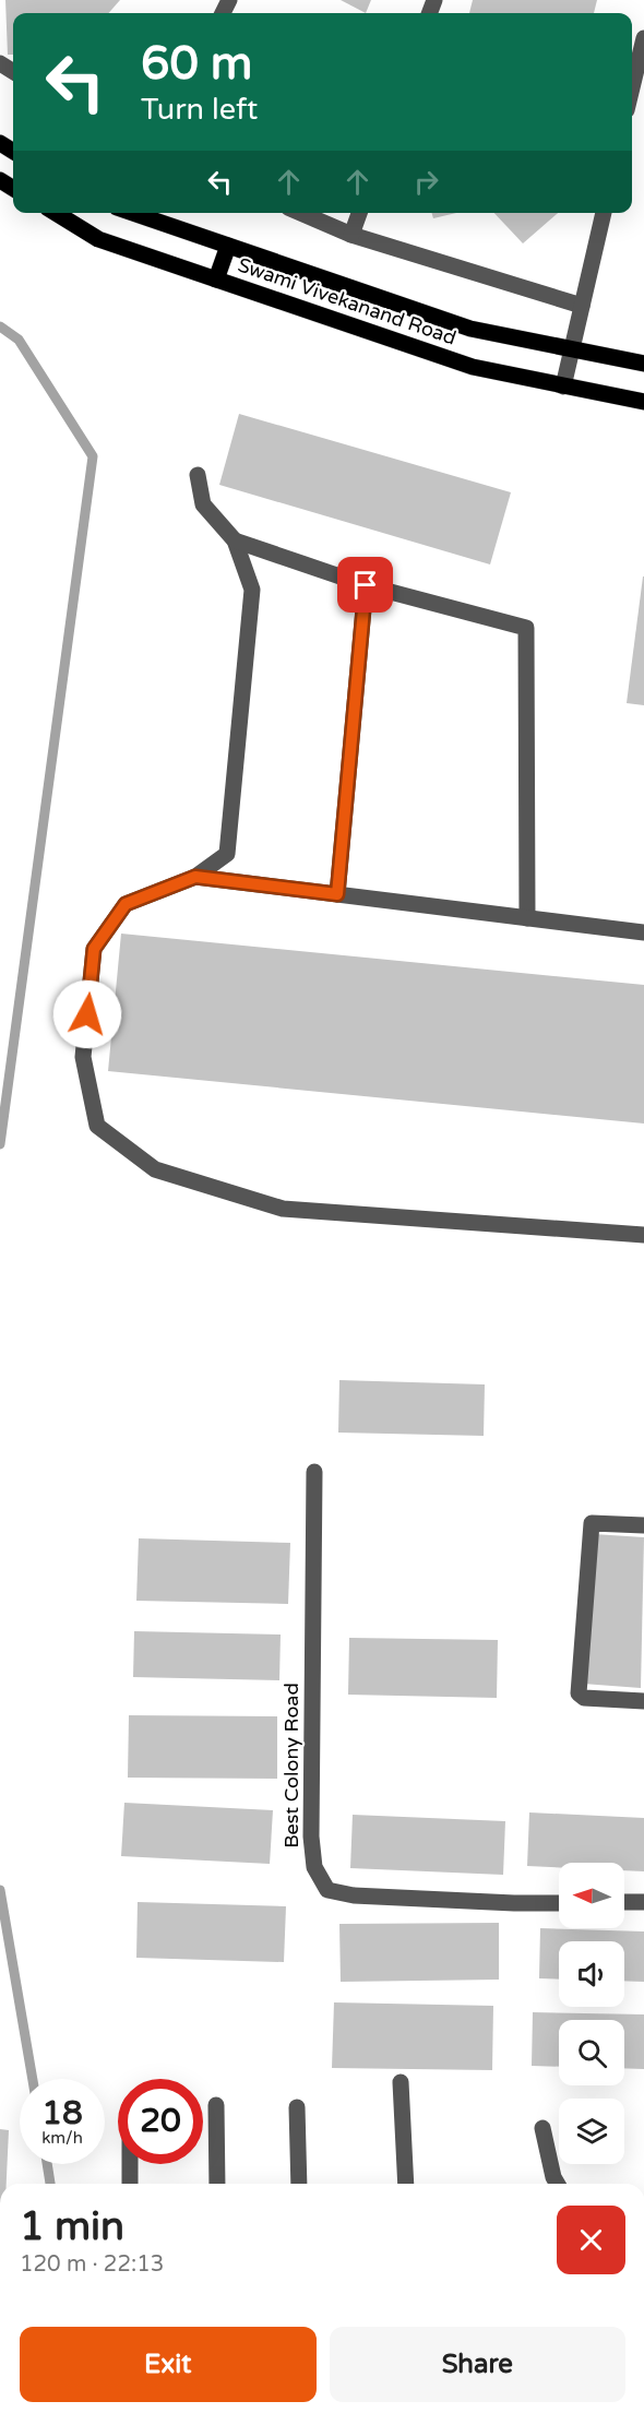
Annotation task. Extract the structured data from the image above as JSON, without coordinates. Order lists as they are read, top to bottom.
{
  "streets": {
    "main road": ["Swami Vivekanand Road"],
    "street": ["Best Colony Road"]
  },
  "north": "left",
  "page": {
    "turn": ["60 m", "Turn left"],
    "speed": "18 km/h",
    "limit": "20",
    "heading": ["1 min", "120 m · 22:13"],
    "buttons": ["Exit", "Share"]
  }
}
